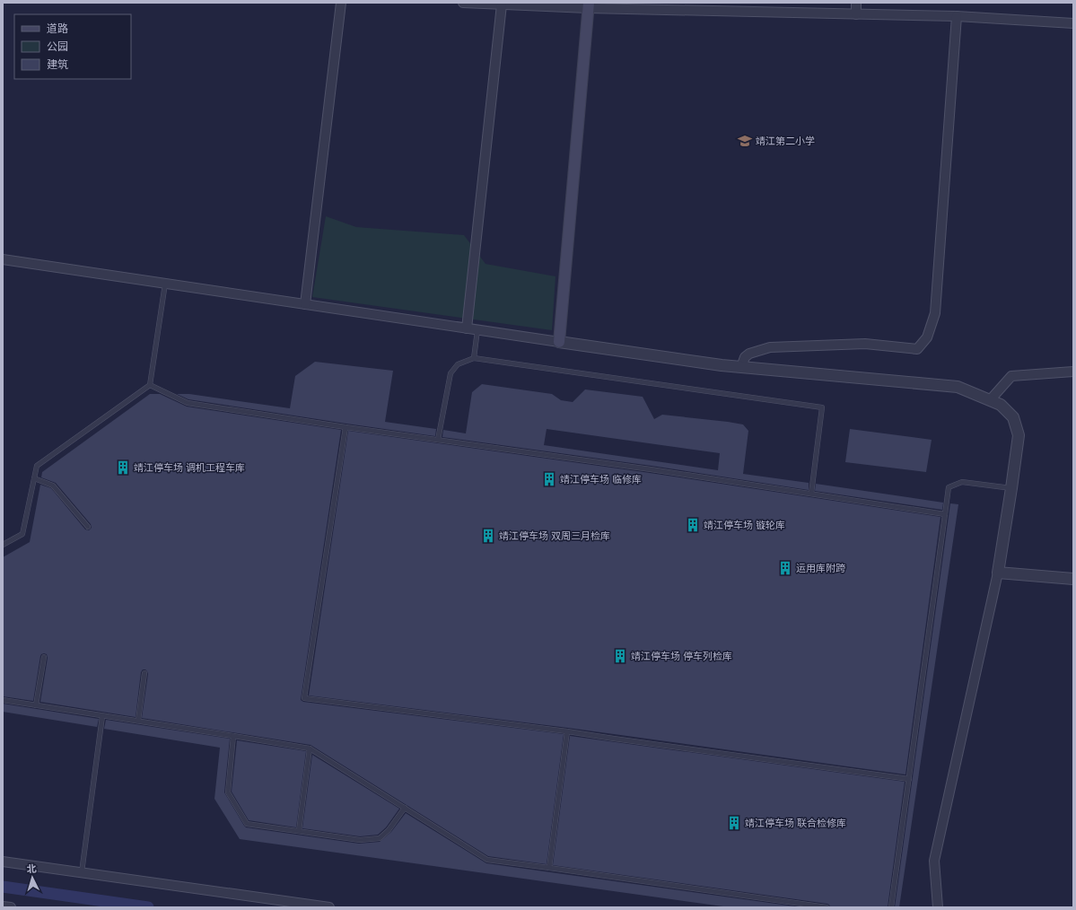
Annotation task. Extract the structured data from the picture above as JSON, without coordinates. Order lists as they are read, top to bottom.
{
  "places": {
    "school or university": ["靖江第二小学"],
    "building": [
      "靖江停车场 调机工程车库",
      "靖江停车场 临修库",
      "靖江停车场 镟轮库",
      "靖江停车场 双周三月检库",
      "运用库附跨",
      "靖江停车场 停车列检库",
      "靖江停车场 联合检修库"
    ]
  },
  "legend": ["道路", "公园", "建筑"],
  "north": "top"
}
